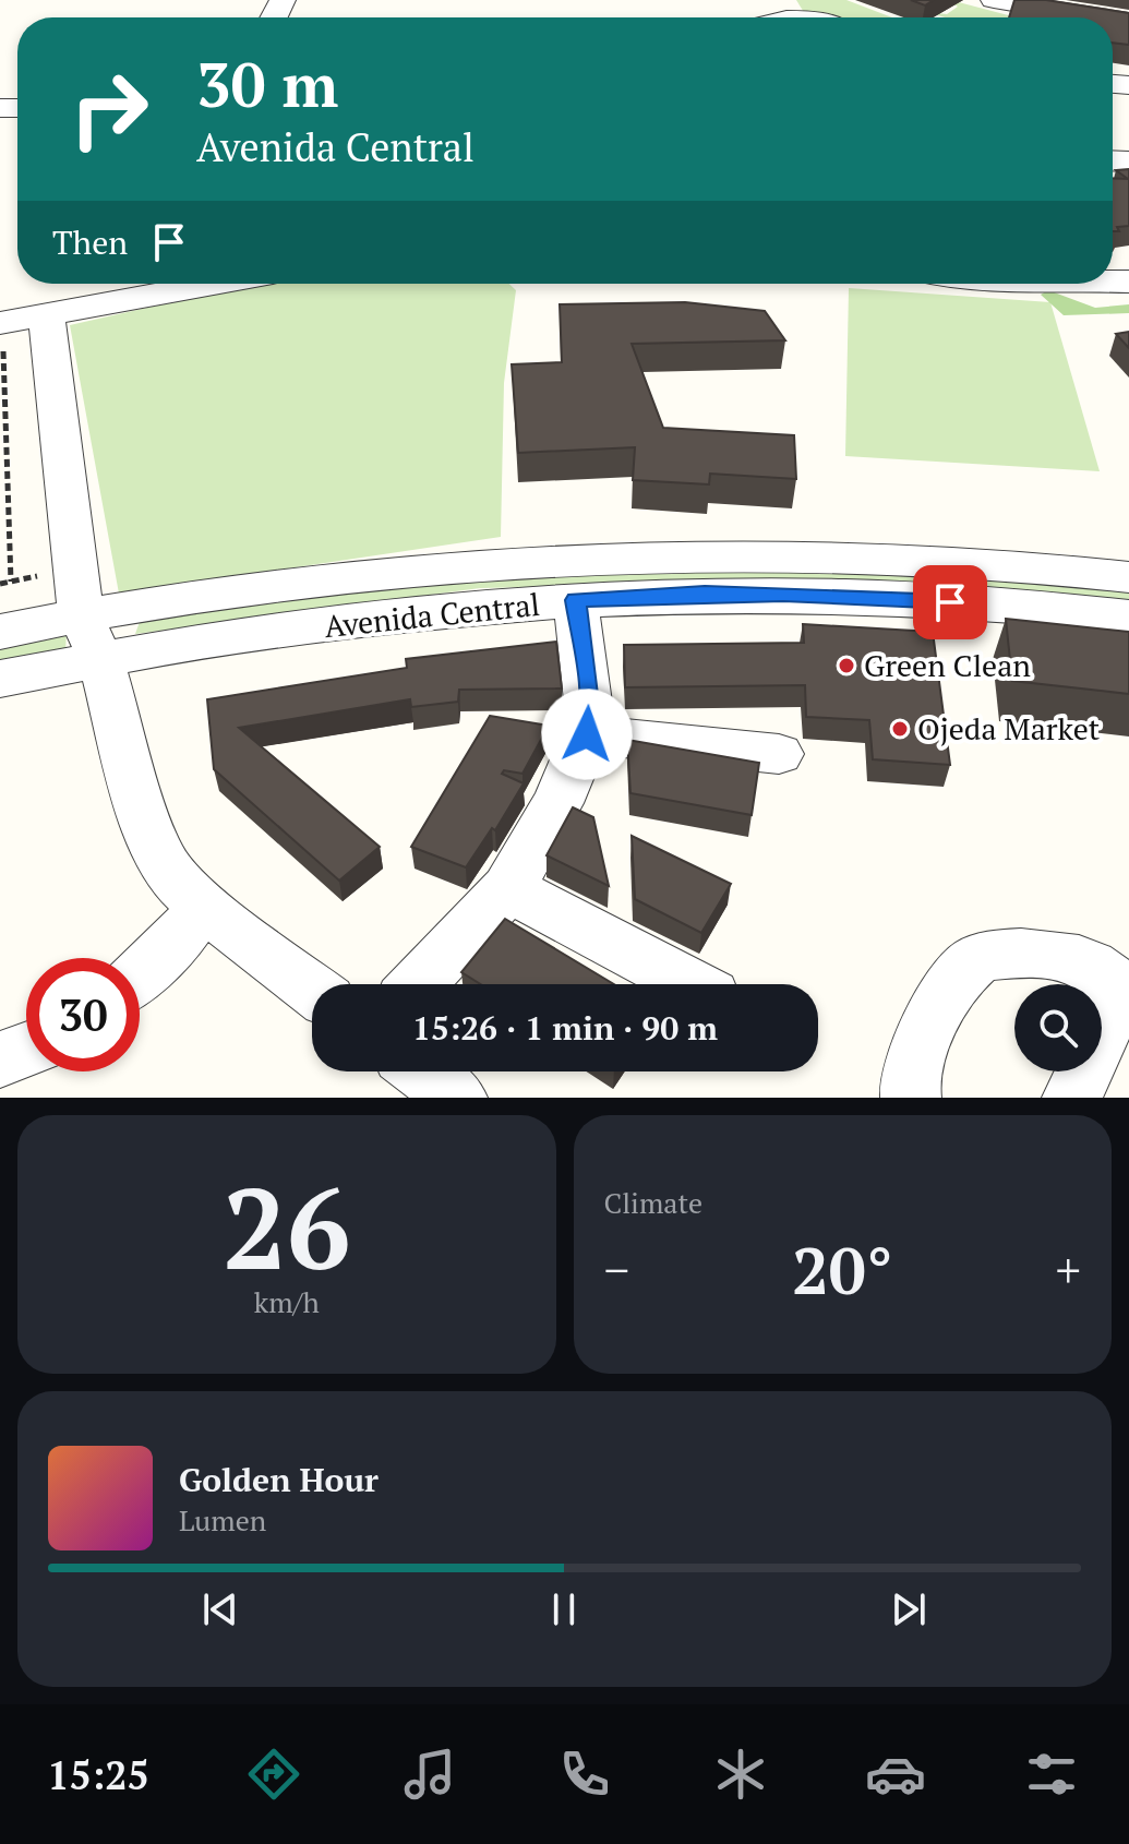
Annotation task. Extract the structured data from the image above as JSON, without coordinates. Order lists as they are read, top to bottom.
{
  "streets": {
    "street": ["Avenida Central"]
  },
  "places": ["Green Clean", "Ojeda Market"],
  "page": {
    "turn": ["30 m", "Avenida Central"],
    "then": "Then",
    "limit": "30",
    "trip": "15:26 · 1 min · 90 m",
    "tile": [
      ["26", "km/h"],
      "Climate"
    ],
    "heat": ["−", "20°", "+"],
    "song": ["Golden Hour", "Lumen"],
    "tabs": "15:25"
  }
}
